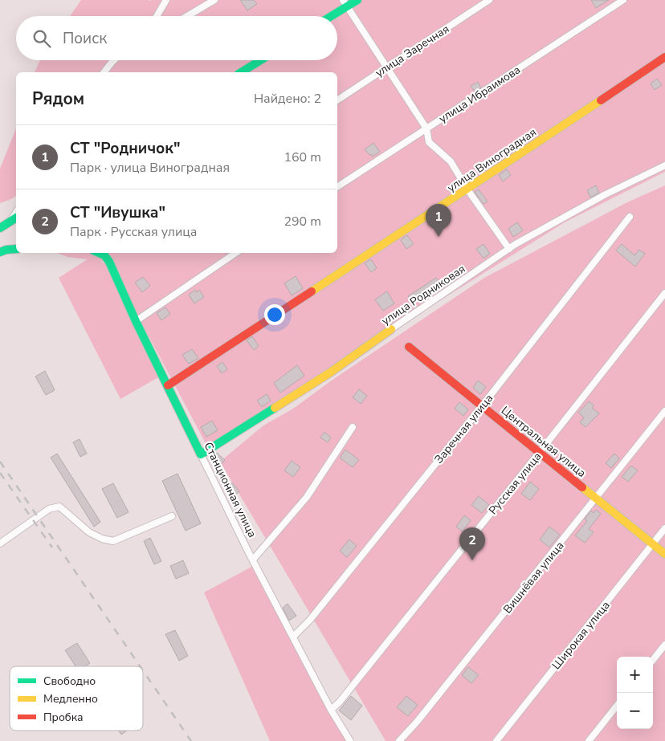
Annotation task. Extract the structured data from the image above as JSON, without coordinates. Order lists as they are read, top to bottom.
{
  "streets": {
    "street": [
      "улица Заречная",
      "улица Ибраимова",
      "улица Виноградная",
      "улица Родниковая",
      "Заречная улица",
      "Центральная улица",
      "Русская улица",
      "Станционная улица",
      "Вишнёвая улица",
      "Широкая улица"
    ]
  },
  "crossings": [
    ["улица Виноградная", "Станционная улица"],
    ["улица Родниковая", "Станционная улица"],
    ["Заречная улица", "Центральная улица"],
    ["Заречная улица", "Станционная улица"],
    ["Центральная улица", "Русская улица"],
    ["Центральная улица", "Вишнёвая улица"],
    ["Центральная улица", "Широкая улица"],
    ["Русская улица", "Станционная улица"]
  ],
  "legend": ["Свободно", "Медленно", "Пробка"],
  "page": {
    "search": "Поиск",
    "heading": ["Рядом", "Найдено: 2"],
    "list": [
      {
        "mark": "1",
        "name": "СТ \"Родничок\"",
        "note": "Парк · улица Виноградная",
        "value": "160 m"
      },
      {
        "mark": "2",
        "name": "СТ \"Ивушка\"",
        "note": "Парк · Русская улица",
        "value": "290 m"
      }
    ],
    "pins": ["1", "2"],
    "map_buttons": ["+", "−"]
  }
}
